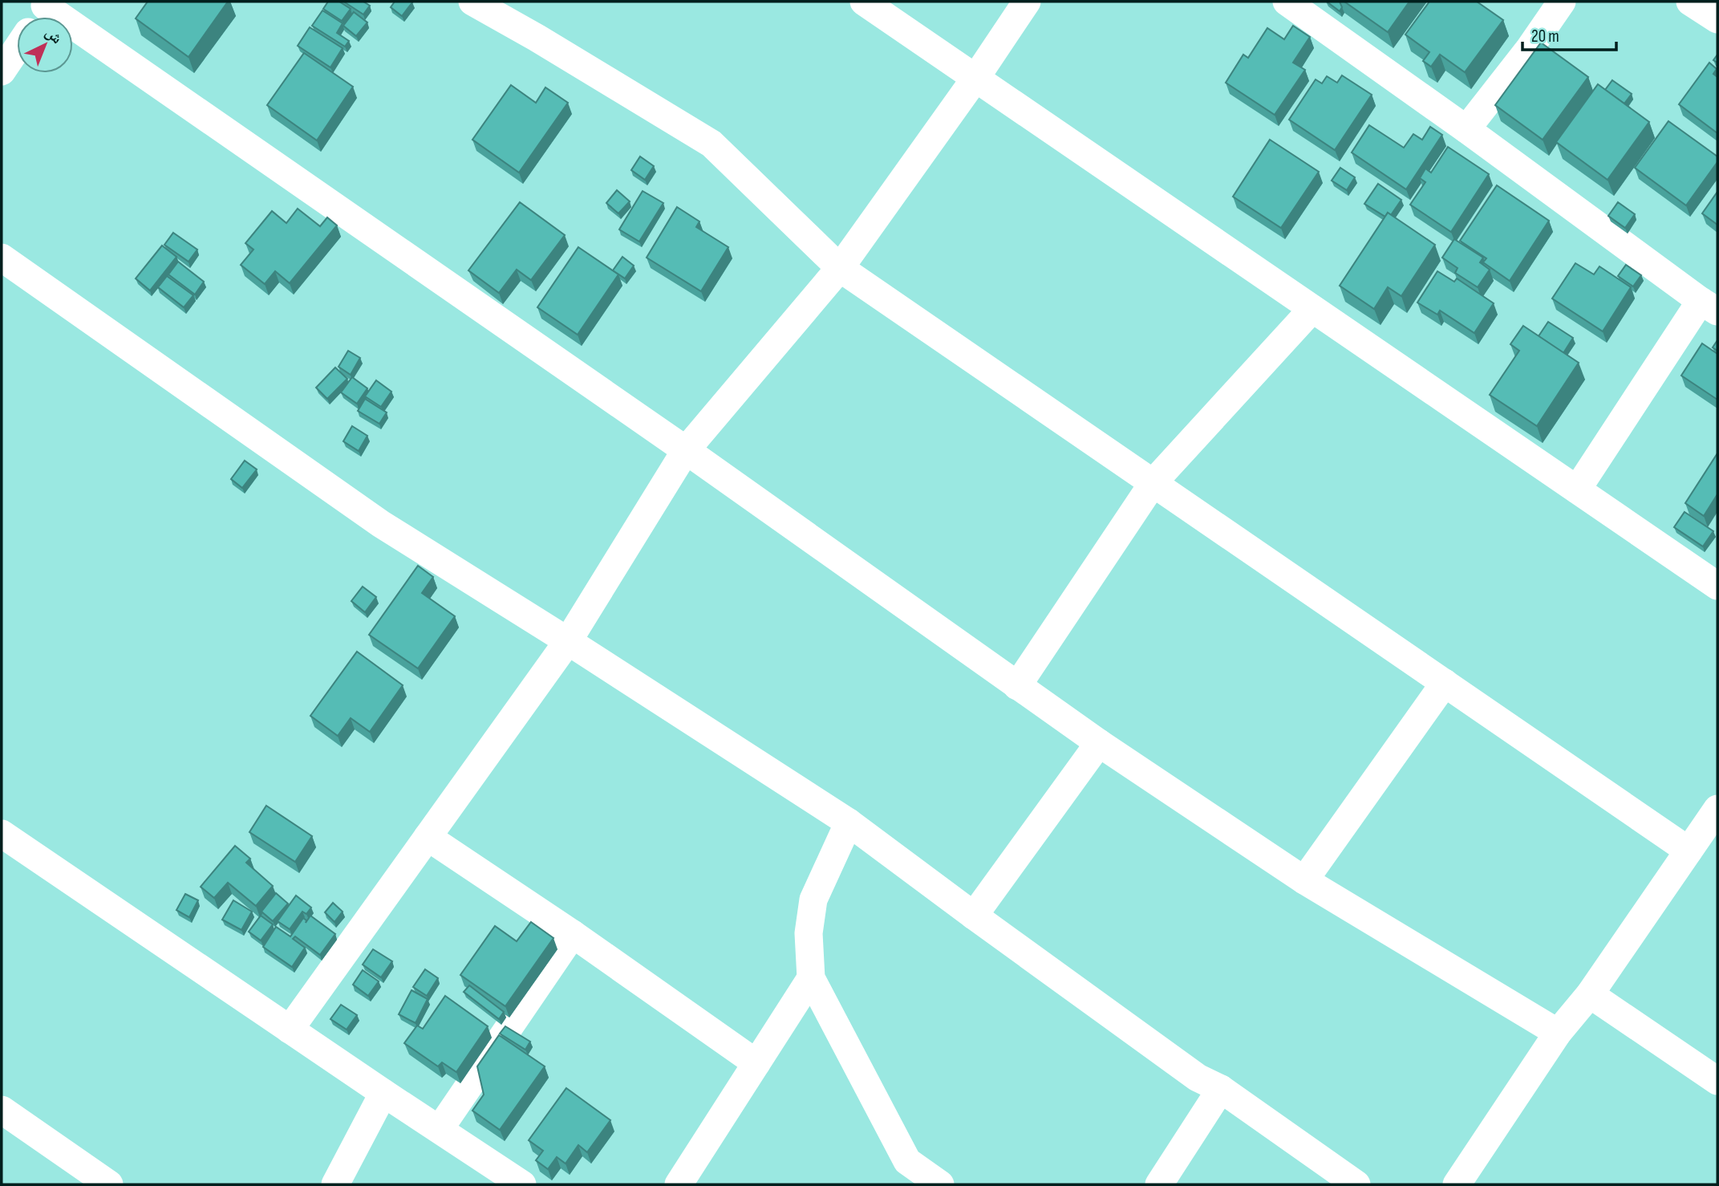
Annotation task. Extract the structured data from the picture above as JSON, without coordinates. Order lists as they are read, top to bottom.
{
  "scale_bar": "20 m",
  "north": "top right"
}
